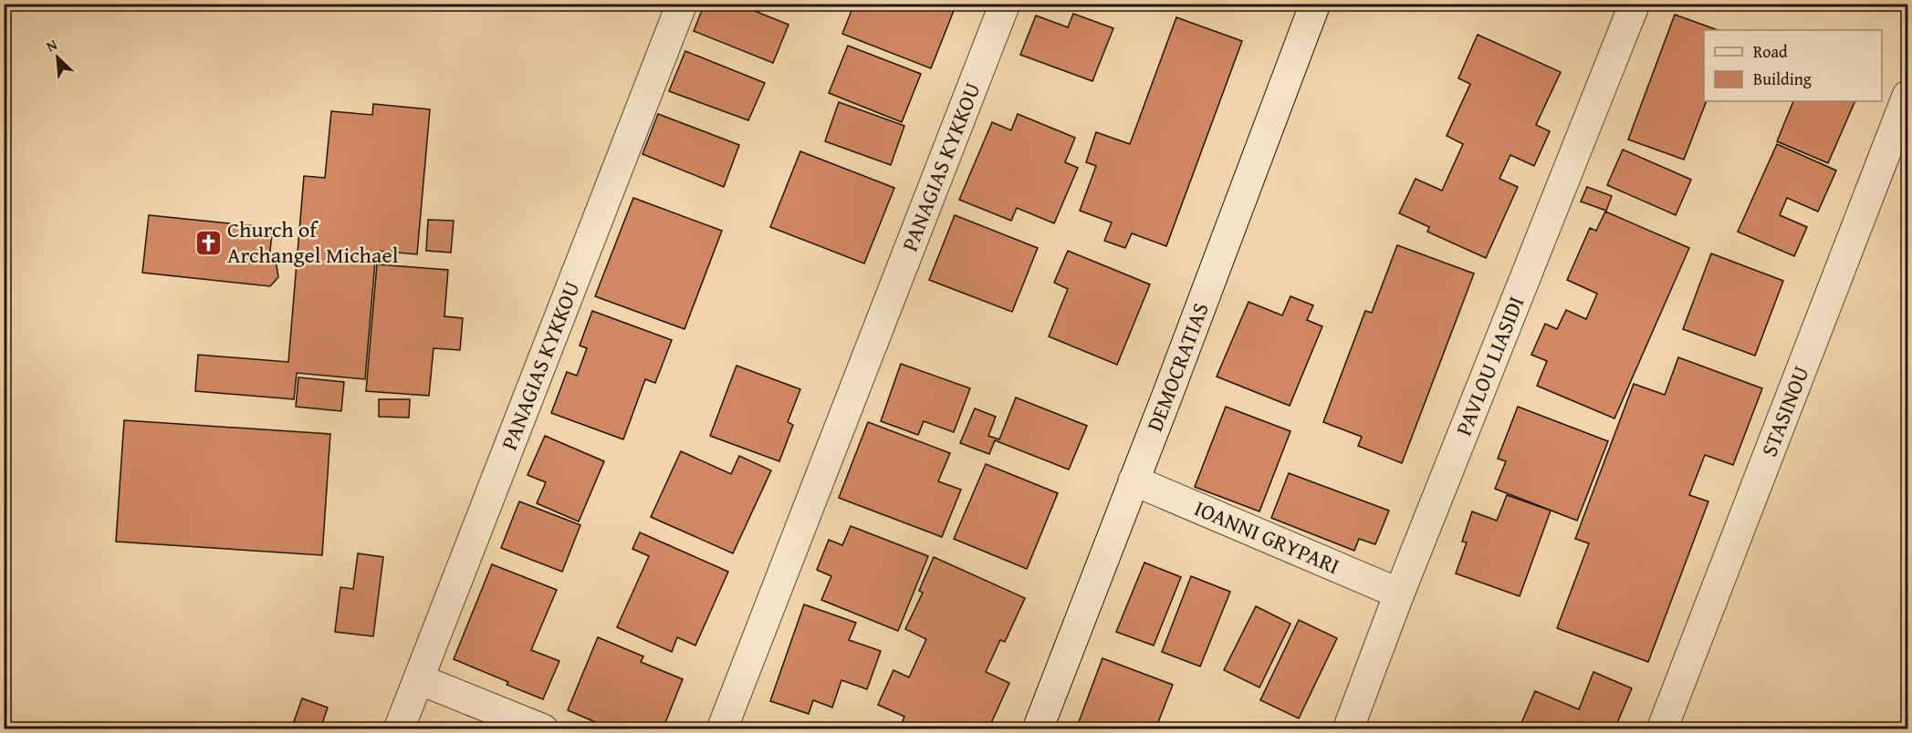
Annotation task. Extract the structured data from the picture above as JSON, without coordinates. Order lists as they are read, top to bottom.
{
  "streets": {
    "street": [
      "PANAGIAS KYKKOU",
      "DEMOCRATIAS",
      "PAVLOU LIASIDI",
      "STASINOU",
      "IOANNI GRYPARI"
    ]
  },
  "crossings": [
    ["DEMOCRATIAS", "IOANNI GRYPARI"],
    ["PAVLOU LIASIDI", "IOANNI GRYPARI"]
  ],
  "places": {
    "church": ["Church of Archangel Michael"]
  },
  "legend": ["Road", "Building"],
  "north": "top left"
}
